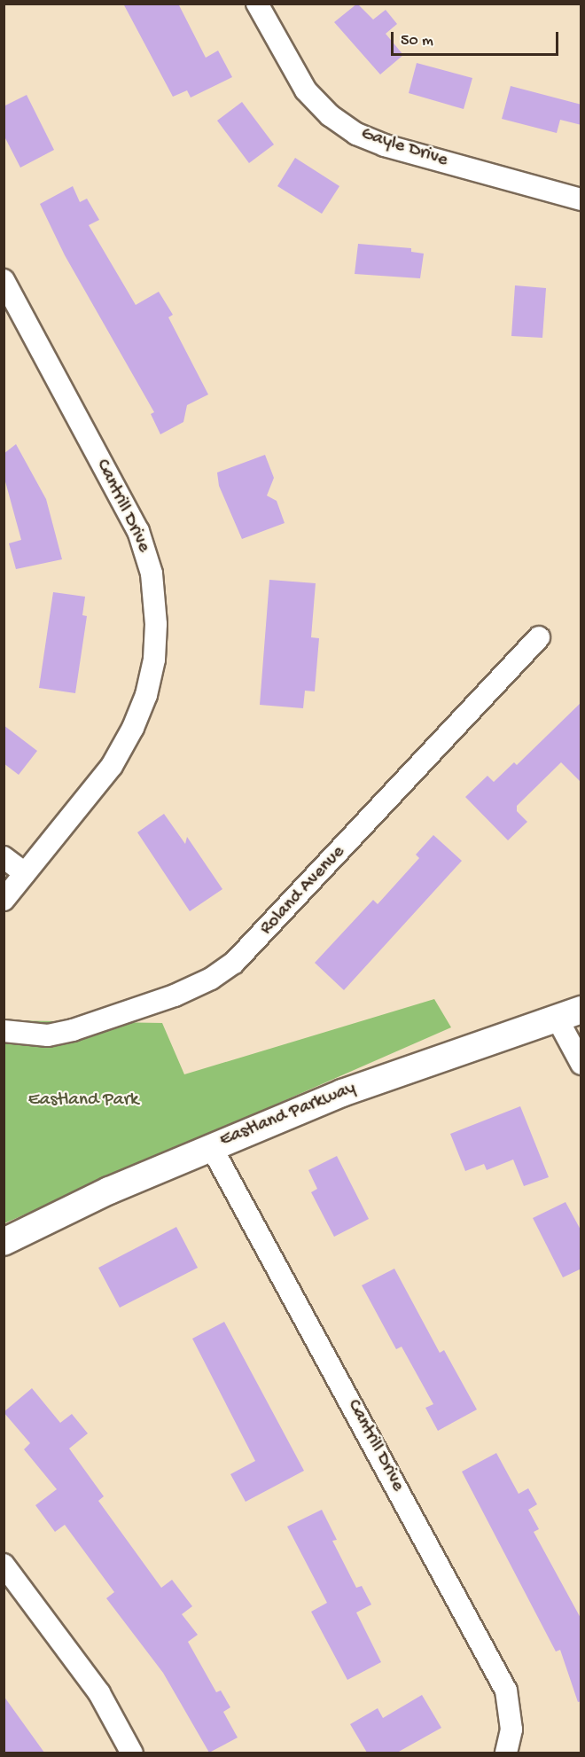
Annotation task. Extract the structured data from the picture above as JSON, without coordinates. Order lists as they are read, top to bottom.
{
  "streets": {
    "street": [
      "Gayle Drive",
      "Cantrill Drive",
      "Roland Avenue",
      "Eastland Parkway"
    ]
  },
  "crossings": [
    ["Cantrill Drive", "Eastland Parkway"]
  ],
  "parks": ["Eastland Park"],
  "scale_bar": "50 m"
}
